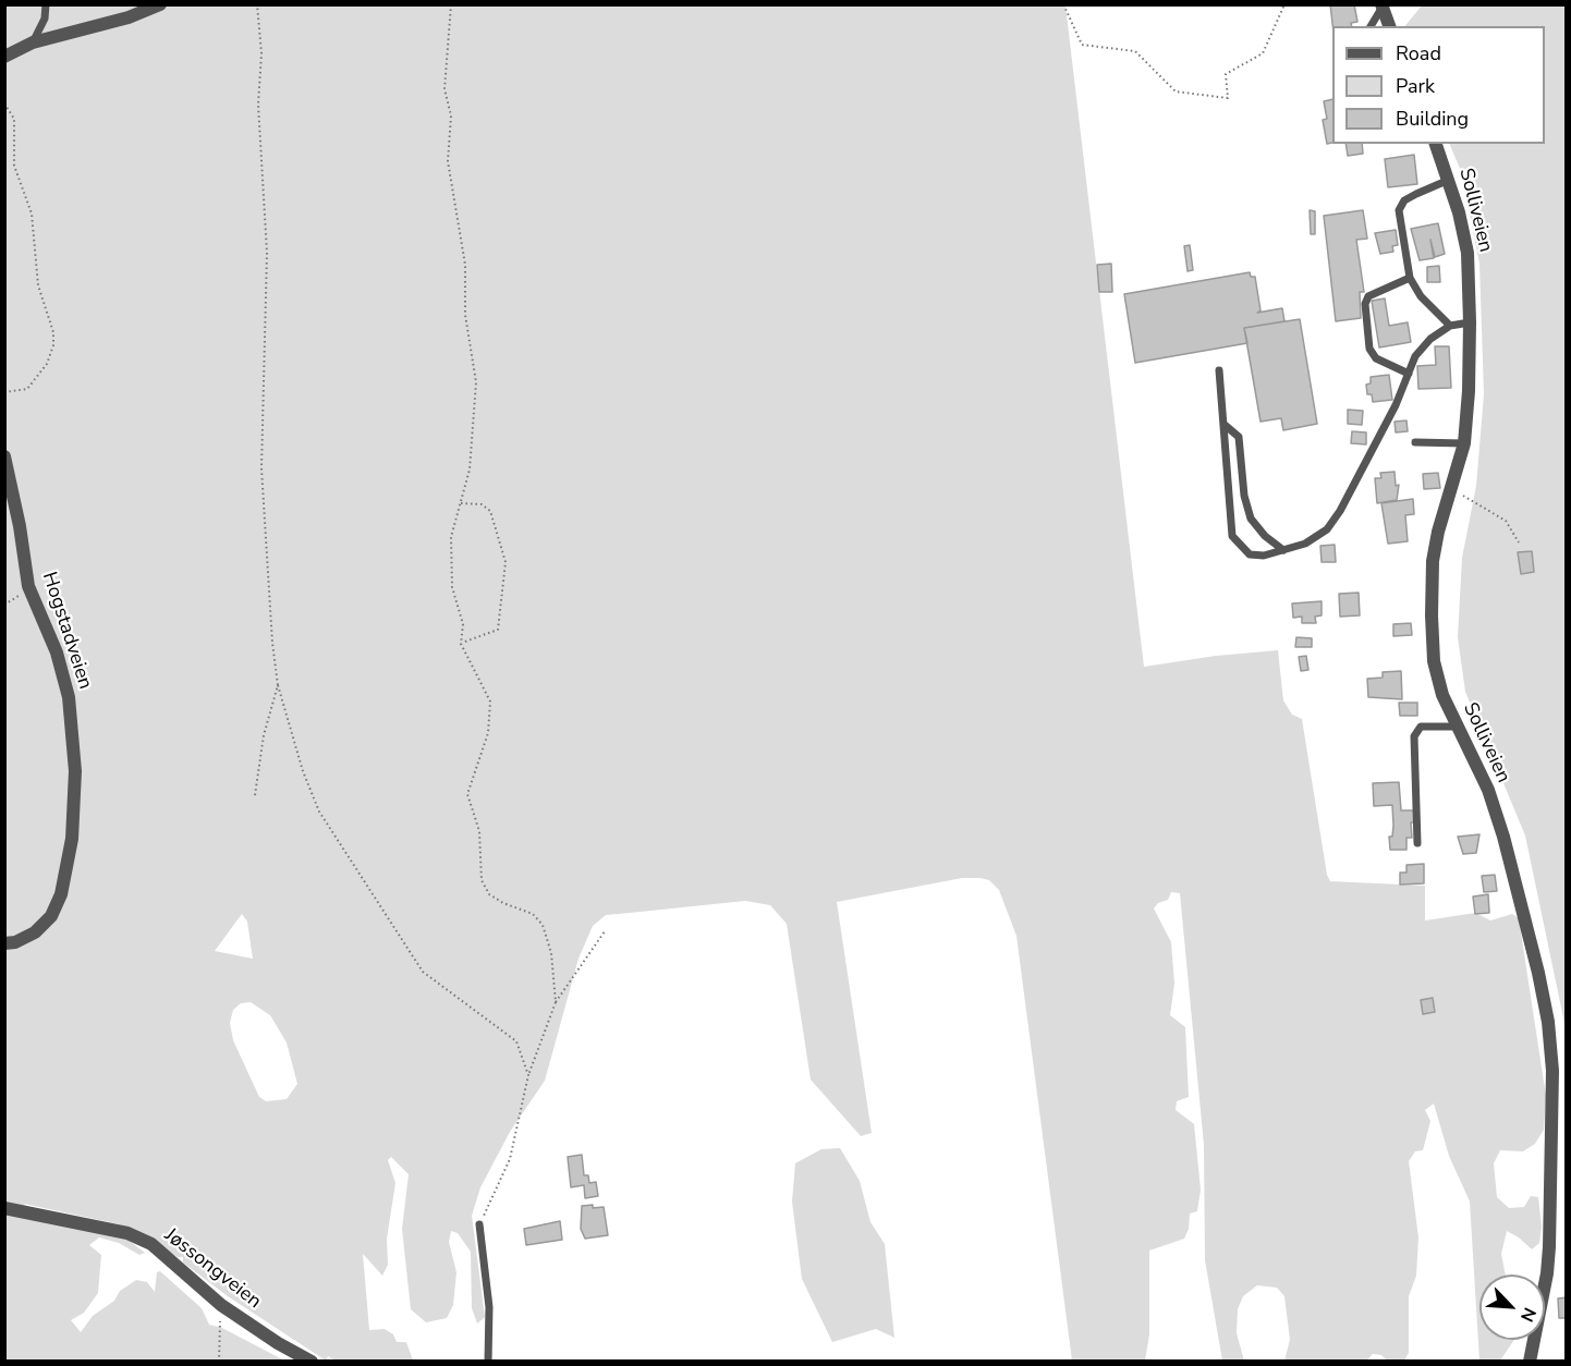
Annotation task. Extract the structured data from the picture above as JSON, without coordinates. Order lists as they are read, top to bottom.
{
  "streets": {
    "street": ["Solliveien", "Hogstadveien", "Jøssongveien"]
  },
  "legend": ["Road", "Park", "Building"],
  "north": "bottom right"
}
